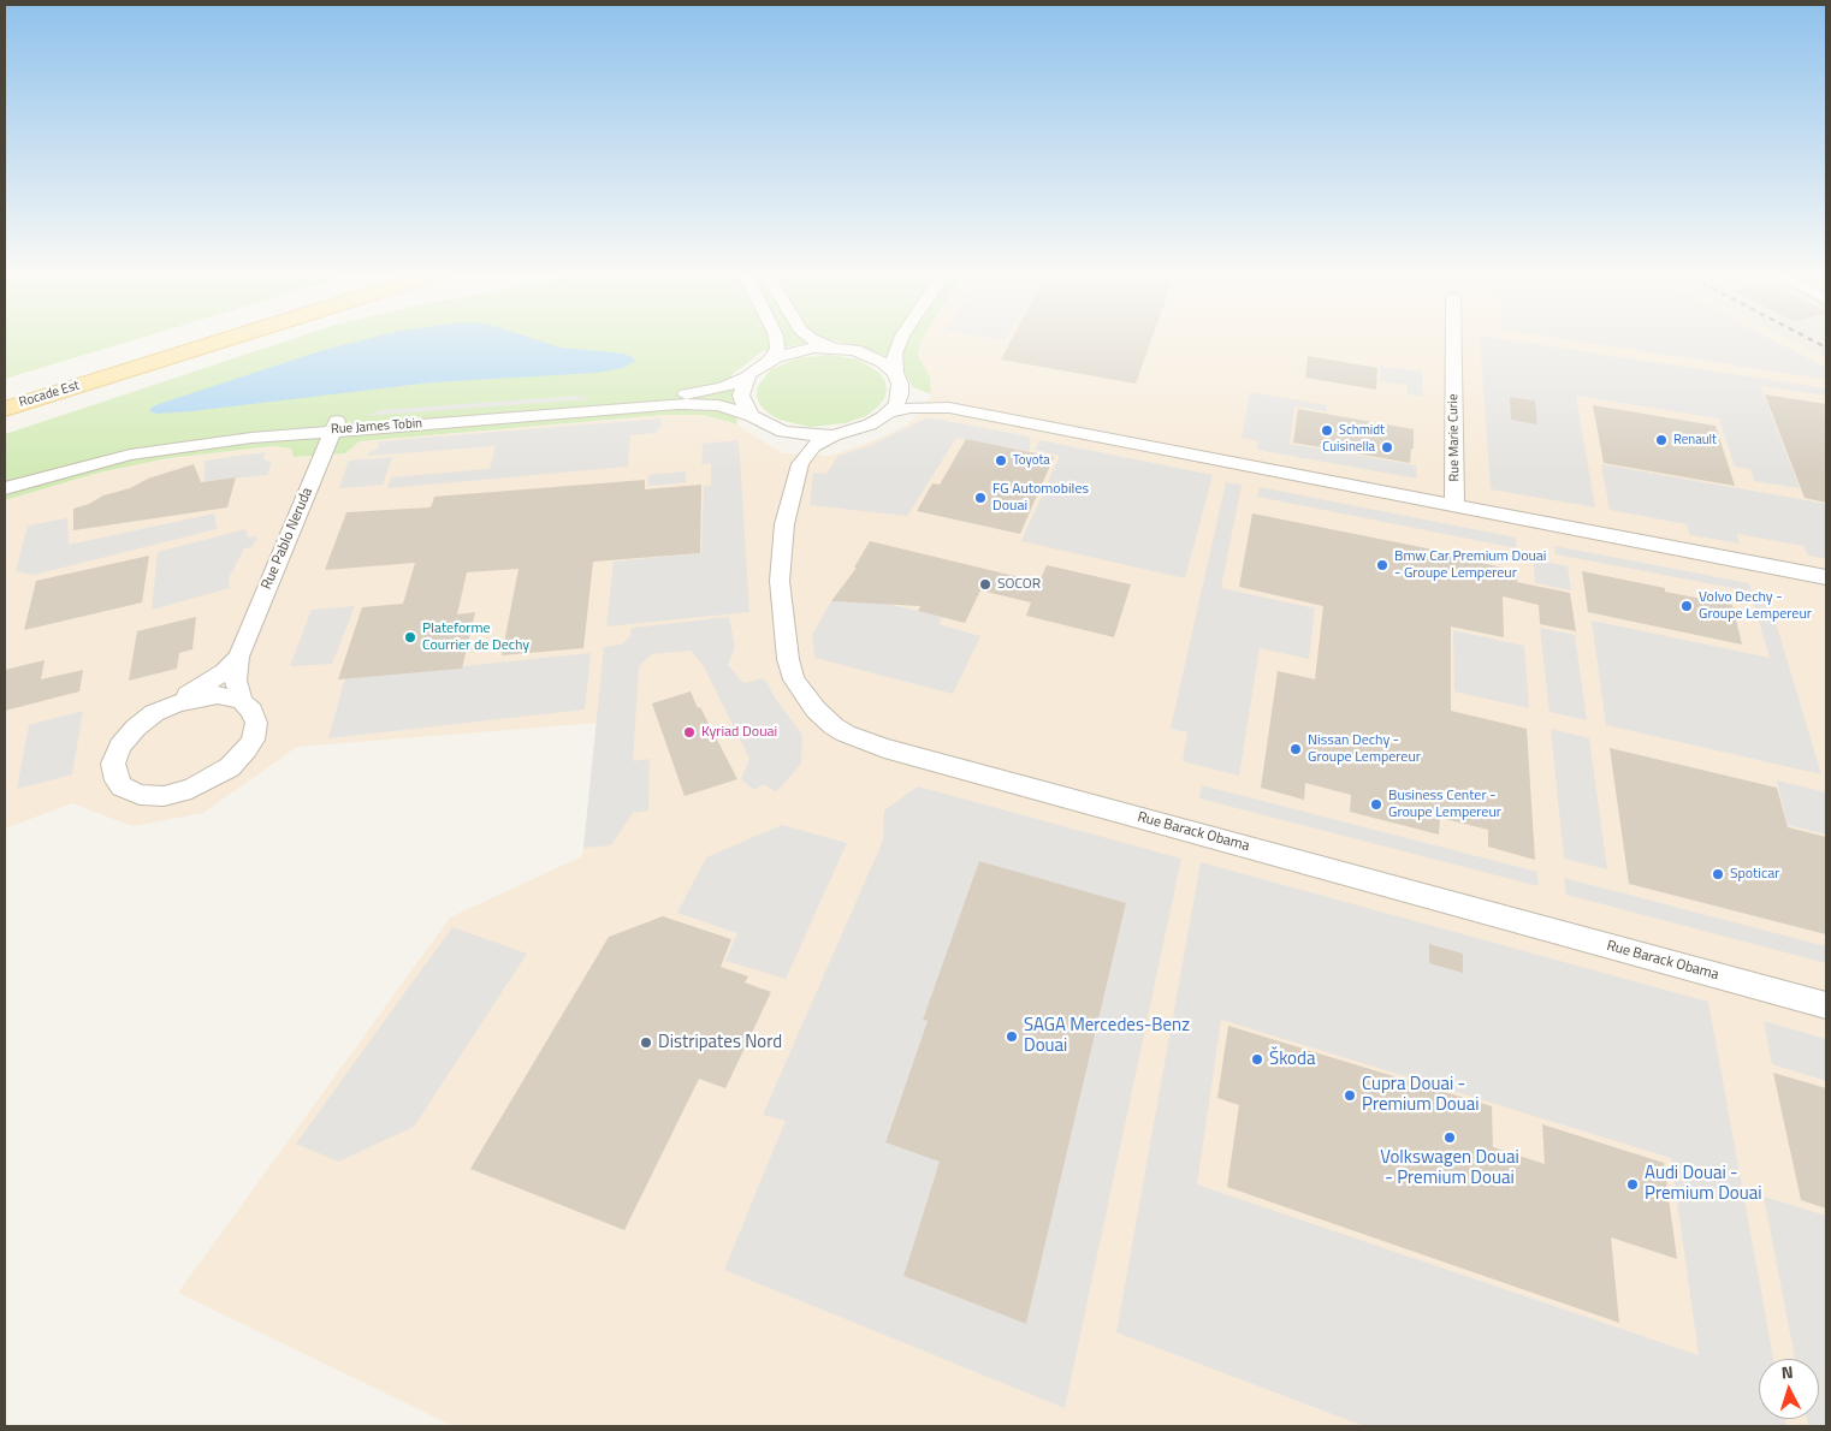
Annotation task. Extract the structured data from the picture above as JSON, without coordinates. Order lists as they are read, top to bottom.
{
  "streets": {
    "main road": ["Rocade Est"],
    "street": [
      "Rue James Tobin",
      "Rue Marie Curie",
      "Rue Pablo Neruda",
      "Rue Barack Obama"
    ]
  },
  "crossings": [
    ["Rue James Tobin", "Rue Pablo Neruda"],
    ["Rue James Tobin", "Rue Barack Obama"]
  ],
  "places": [
    "Schmidt",
    "Renault",
    "Cuisinella",
    "Toyota",
    "FG Automobiles Douai",
    "Bmw Car Premium Douai - Groupe Lempereur",
    "SOCOR",
    "Volvo Dechy - Groupe Lempereur",
    "Plateforme Courrier de Dechy",
    "Kyriad Douai",
    "Nissan Dechy - Groupe Lempereur",
    "Business Center - Groupe Lempereur",
    "Spoticar",
    "SAGA Mercedes-Benz Douai",
    "Distripates Nord",
    "Škoda",
    "Cupra Douai - Premium Douai",
    "Volkswagen Douai - Premium Douai",
    "Audi Douai - Premium Douai"
  ],
  "north": "top"
}
